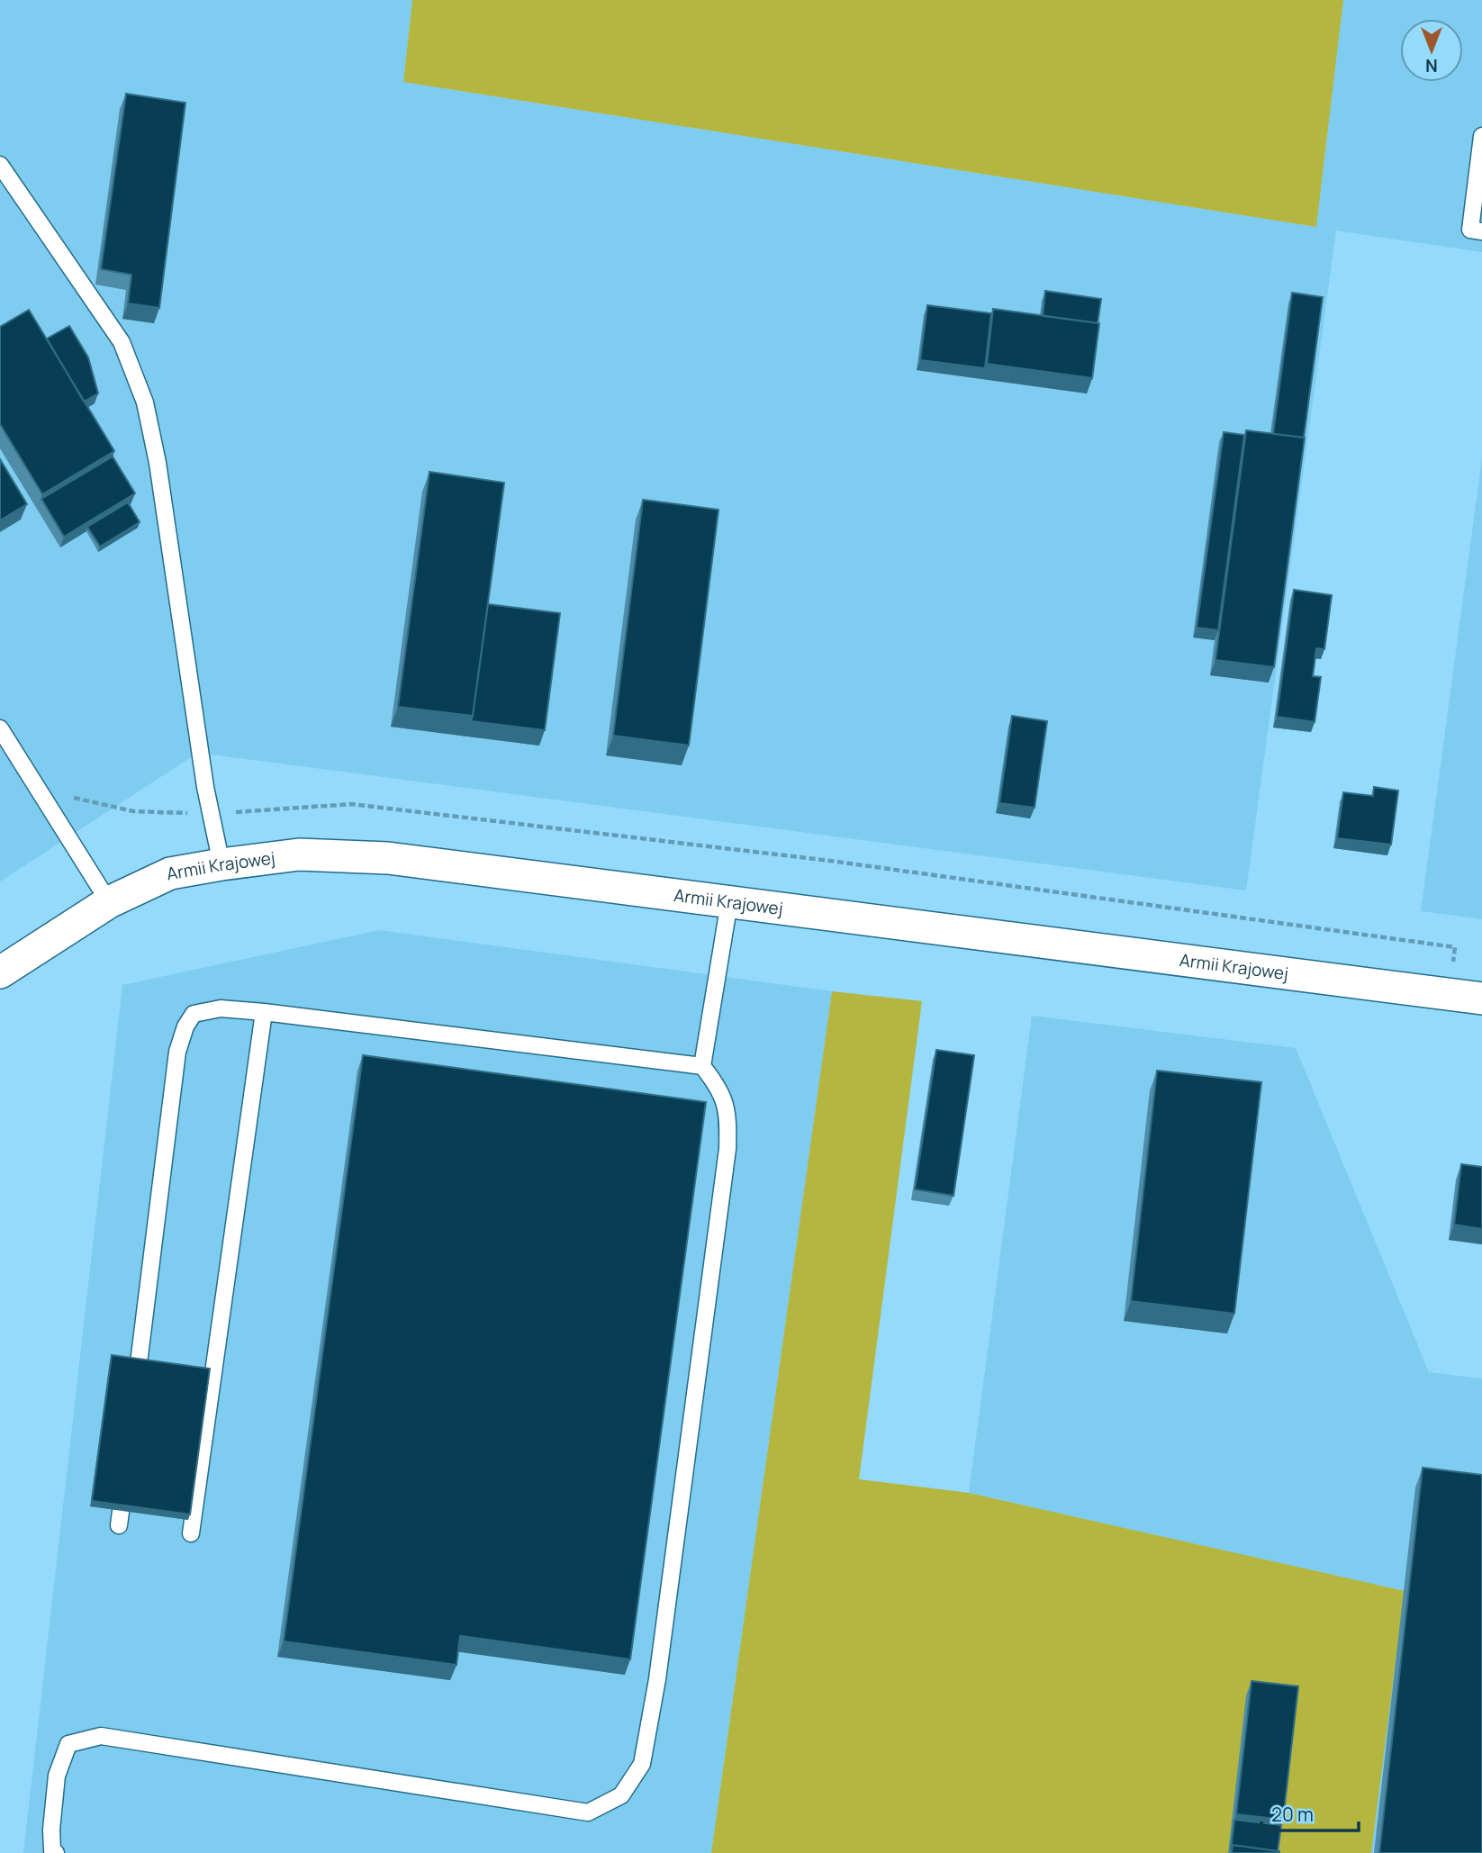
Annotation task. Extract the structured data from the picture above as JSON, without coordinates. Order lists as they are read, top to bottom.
{
  "streets": {
    "street": ["Armii Krajowej"]
  },
  "scale_bar": "20 m",
  "north": "bottom"
}
